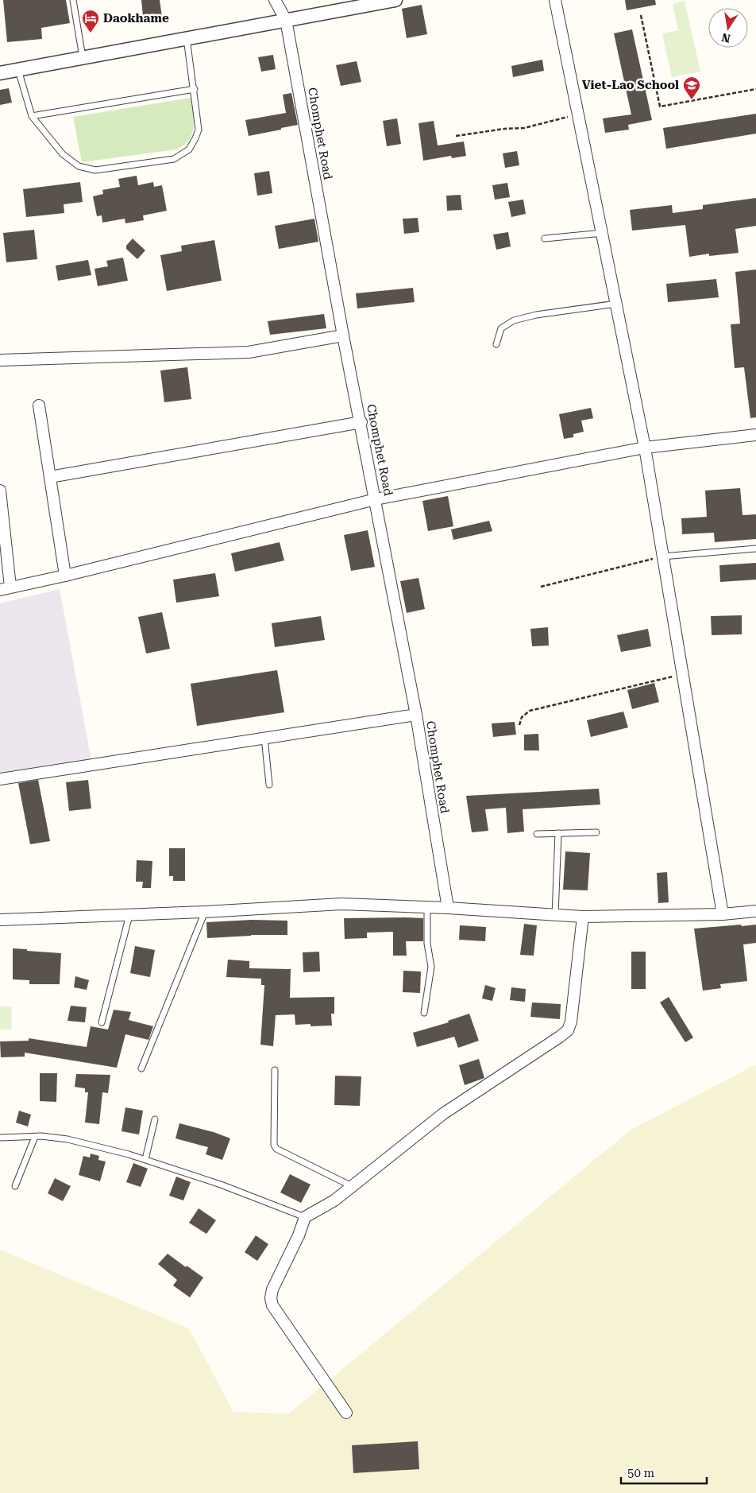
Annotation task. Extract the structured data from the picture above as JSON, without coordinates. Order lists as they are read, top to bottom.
{
  "streets": {
    "street": ["Chomphet Road"]
  },
  "places": {
    "hotel": ["Daokhame"],
    "school or university": ["Viet-Lao School"]
  },
  "scale_bar": "50 m",
  "north": "bottom"
}
